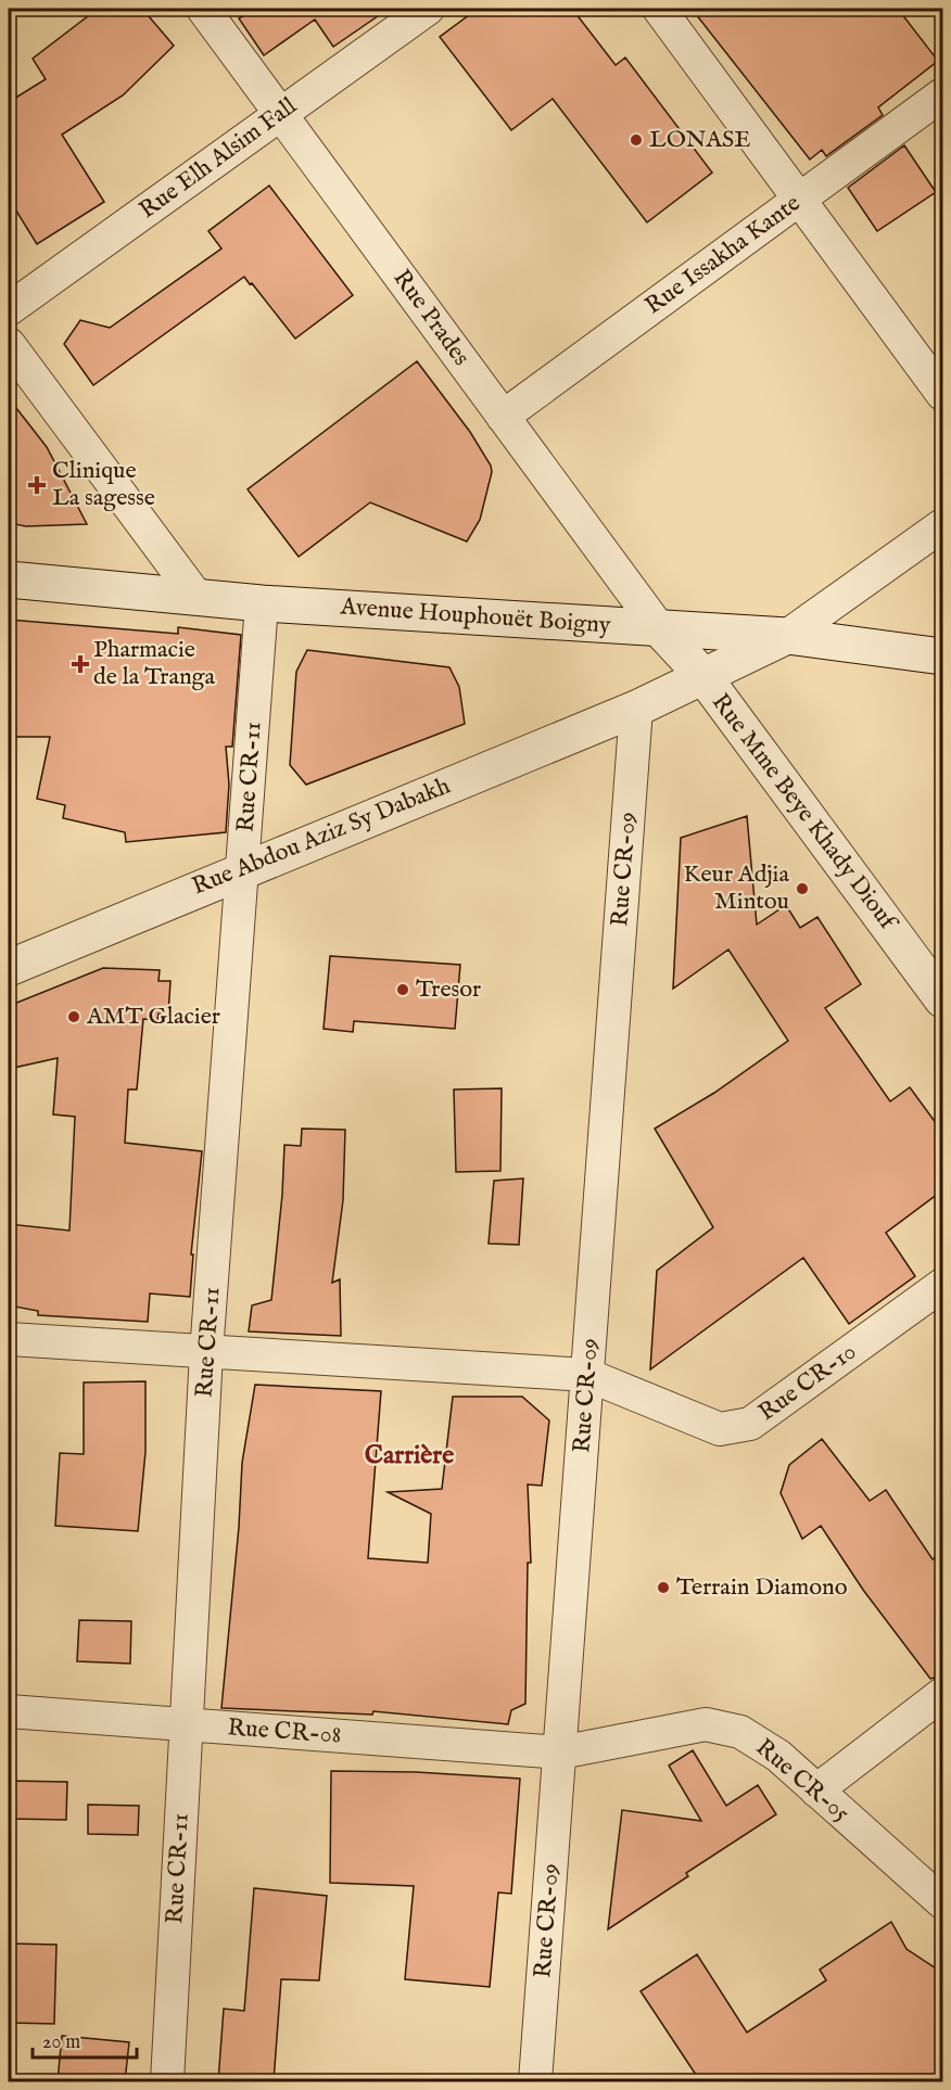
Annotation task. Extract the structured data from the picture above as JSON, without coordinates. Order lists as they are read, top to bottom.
{
  "streets": {
    "street": [
      "Rue Elh Alsim Fall",
      "Rue Issakha Kante",
      "Rue Prades",
      "Avenue Houphouët Boigny",
      "Rue CR-11",
      "Rue Mme Beye Khady Diouf",
      "Rue Abdou Aziz Sy Dabakh",
      "Rue CR-09",
      "Rue CR-10",
      "Rue CR-08",
      "Rue CR-05"
    ]
  },
  "crossings": [
    ["Rue Elh Alsim Fall", "Rue Prades"],
    ["Rue Issakha Kante", "Rue Prades"],
    ["Rue Prades", "Avenue Houphouët Boigny"],
    ["Rue Prades", "Rue Mme Beye Khady Diouf"],
    ["Avenue Houphouët Boigny", "Rue CR-11"],
    ["Avenue Houphouët Boigny", "Rue Mme Beye Khady Diouf"],
    ["Avenue Houphouët Boigny", "Rue Abdou Aziz Sy Dabakh"],
    ["Rue CR-11", "Rue Abdou Aziz Sy Dabakh"],
    ["Rue CR-11", "Rue CR-10"],
    ["Rue CR-11", "Rue CR-08"],
    ["Rue Mme Beye Khady Diouf", "Rue Abdou Aziz Sy Dabakh"],
    ["Rue Abdou Aziz Sy Dabakh", "Rue CR-09"],
    ["Rue CR-09", "Rue CR-10"],
    ["Rue CR-09", "Rue CR-08"],
    ["Rue CR-09", "Rue CR-05"],
    ["Rue CR-08", "Rue CR-05"]
  ],
  "districts": ["Carrière"],
  "places": {
    "other": [
      "LONASE",
      "Keur Adjia Mintou",
      "Tresor",
      "AMT Glacier",
      "Terrain Diamono"
    ],
    "health": ["Clinique La sagesse", "Pharmacie de la Tranga"]
  },
  "scale_bar": "20 m"
}
